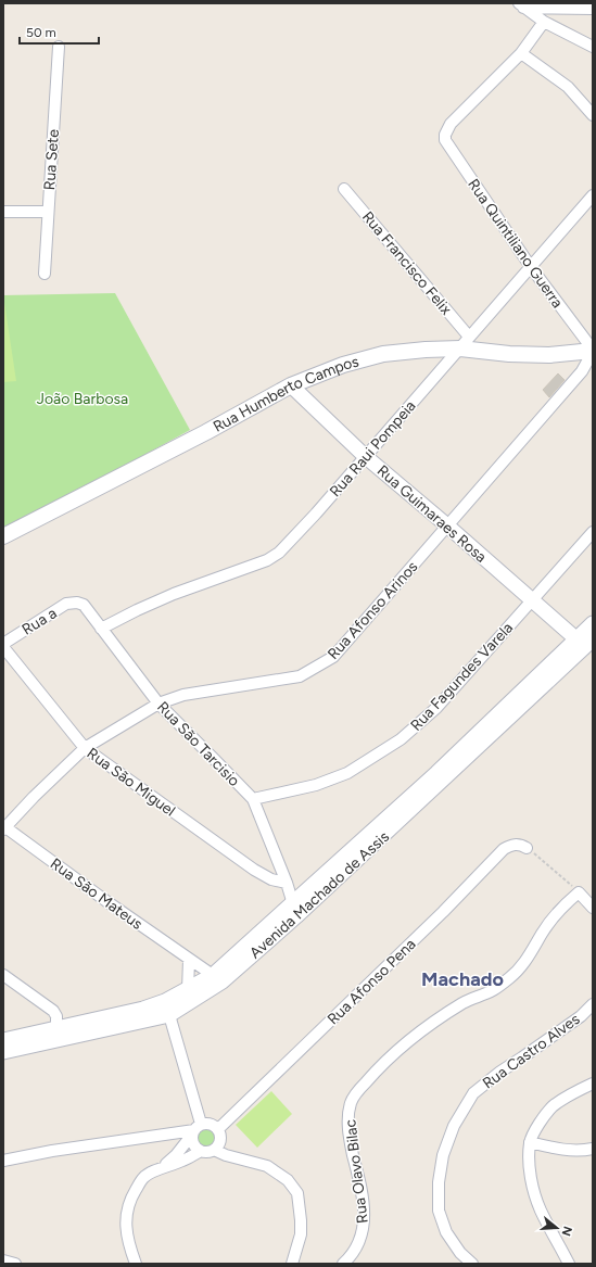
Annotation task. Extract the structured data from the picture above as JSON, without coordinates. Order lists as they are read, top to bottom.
{
  "streets": {
    "main road": ["Rua Humberto Campos"],
    "street": [
      "Rua Sete",
      "Rua Quintiliano Guerra",
      "Rua Francisco Felix",
      "Rua Raui Pompeia",
      "Rua Guimaraes Rosa",
      "Rua Afonso Arinos",
      "Rua a",
      "Rua Fagundes Varela",
      "Rua São Tarcisio",
      "Rua São Miguel",
      "Rua São Mateus",
      "Avenida Machado de Assis",
      "Rua Afonso Pena",
      "Rua Castro Alves",
      "Rua Olavo Bilac"
    ]
  },
  "crossings": [
    ["Rua Quintiliano Guerra", "Rua Humberto Campos"],
    ["Rua Quintiliano Guerra", "Rua Raui Pompeia"],
    ["Rua Quintiliano Guerra", "Rua Afonso Arinos"],
    ["Rua Francisco Felix", "Rua Humberto Campos"],
    ["Rua Francisco Felix", "Rua Raui Pompeia"],
    ["Rua Humberto Campos", "Rua Raui Pompeia"],
    ["Rua Humberto Campos", "Rua Guimaraes Rosa"],
    ["Rua Humberto Campos", "Rua Afonso Arinos"],
    ["Rua Raui Pompeia", "Rua Guimaraes Rosa"],
    ["Rua Raui Pompeia", "Rua São Tarcisio"],
    ["Rua Guimaraes Rosa", "Rua Afonso Arinos"],
    ["Rua Guimaraes Rosa", "Rua Fagundes Varela"],
    ["Rua Guimaraes Rosa", "Avenida Machado de Assis"],
    ["Rua Afonso Arinos", "Rua São Tarcisio"],
    ["Rua Afonso Arinos", "Rua São Miguel"],
    ["Rua Afonso Arinos", "Rua São Mateus"],
    ["Rua a", "Rua São Tarcisio"],
    ["Rua a", "Rua São Miguel"],
    ["Rua Fagundes Varela", "Rua São Tarcisio"],
    ["Rua São Tarcisio", "Rua São Miguel"],
    ["Rua São Tarcisio", "Avenida Machado de Assis"],
    ["Rua São Mateus", "Avenida Machado de Assis"]
  ],
  "districts": ["Machado"],
  "parks": ["João Barbosa"],
  "scale_bar": "50 m",
  "north": "right"
}
